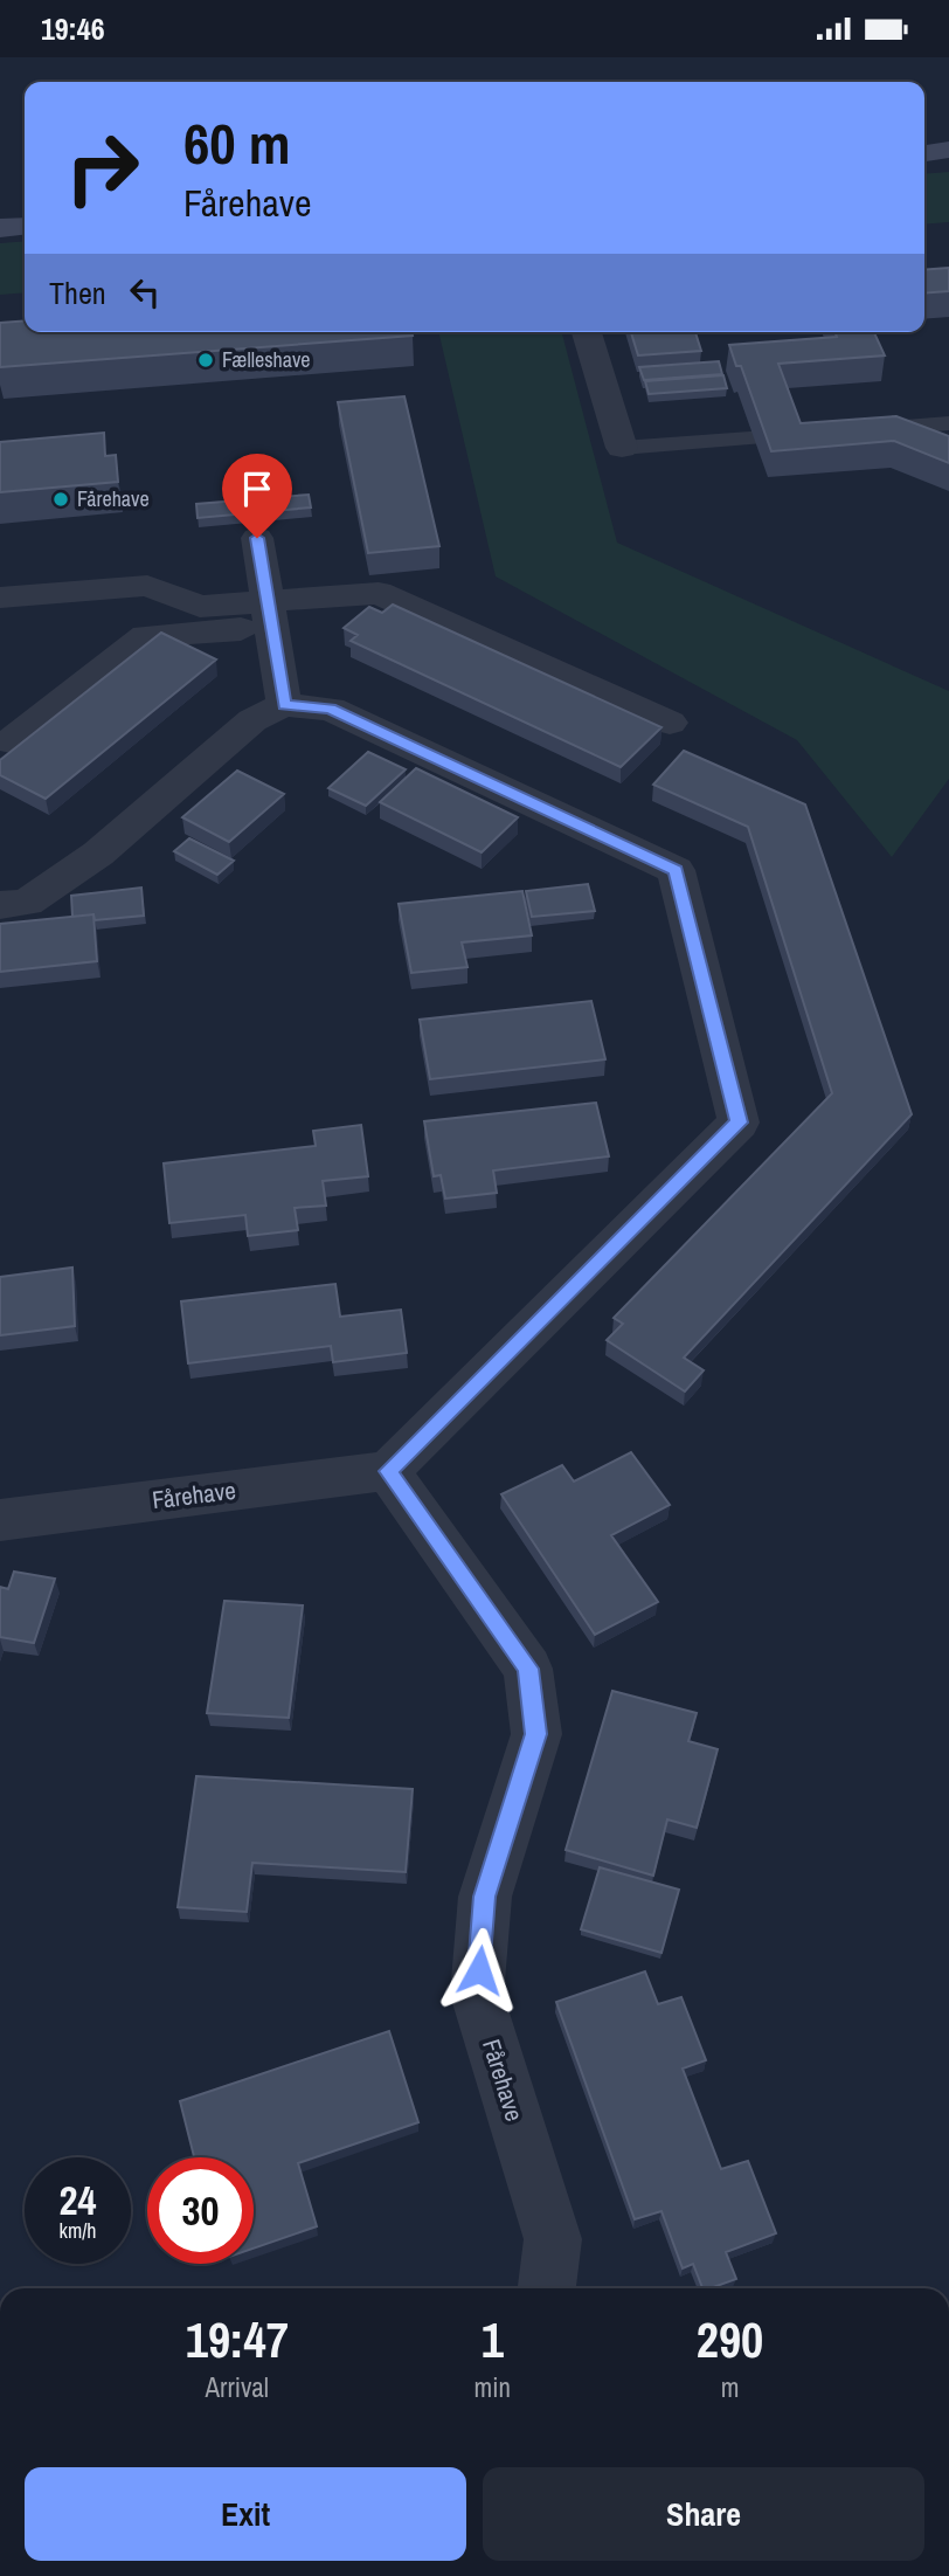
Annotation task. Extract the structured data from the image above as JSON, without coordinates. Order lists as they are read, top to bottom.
{
  "streets": {
    "street": ["Fårehave"]
  },
  "places": ["Fælleshave", "Fårehave"],
  "page": {
    "status": "19:46",
    "turn": ["60 m", "Fårehave"],
    "then": "Then",
    "speed": "24 km/h",
    "limit": "30",
    "eta": [
      "19:47",
      "Arrival",
      "1",
      "min",
      "290",
      "m"
    ],
    "buttons": ["Exit", "Share"]
  }
}
